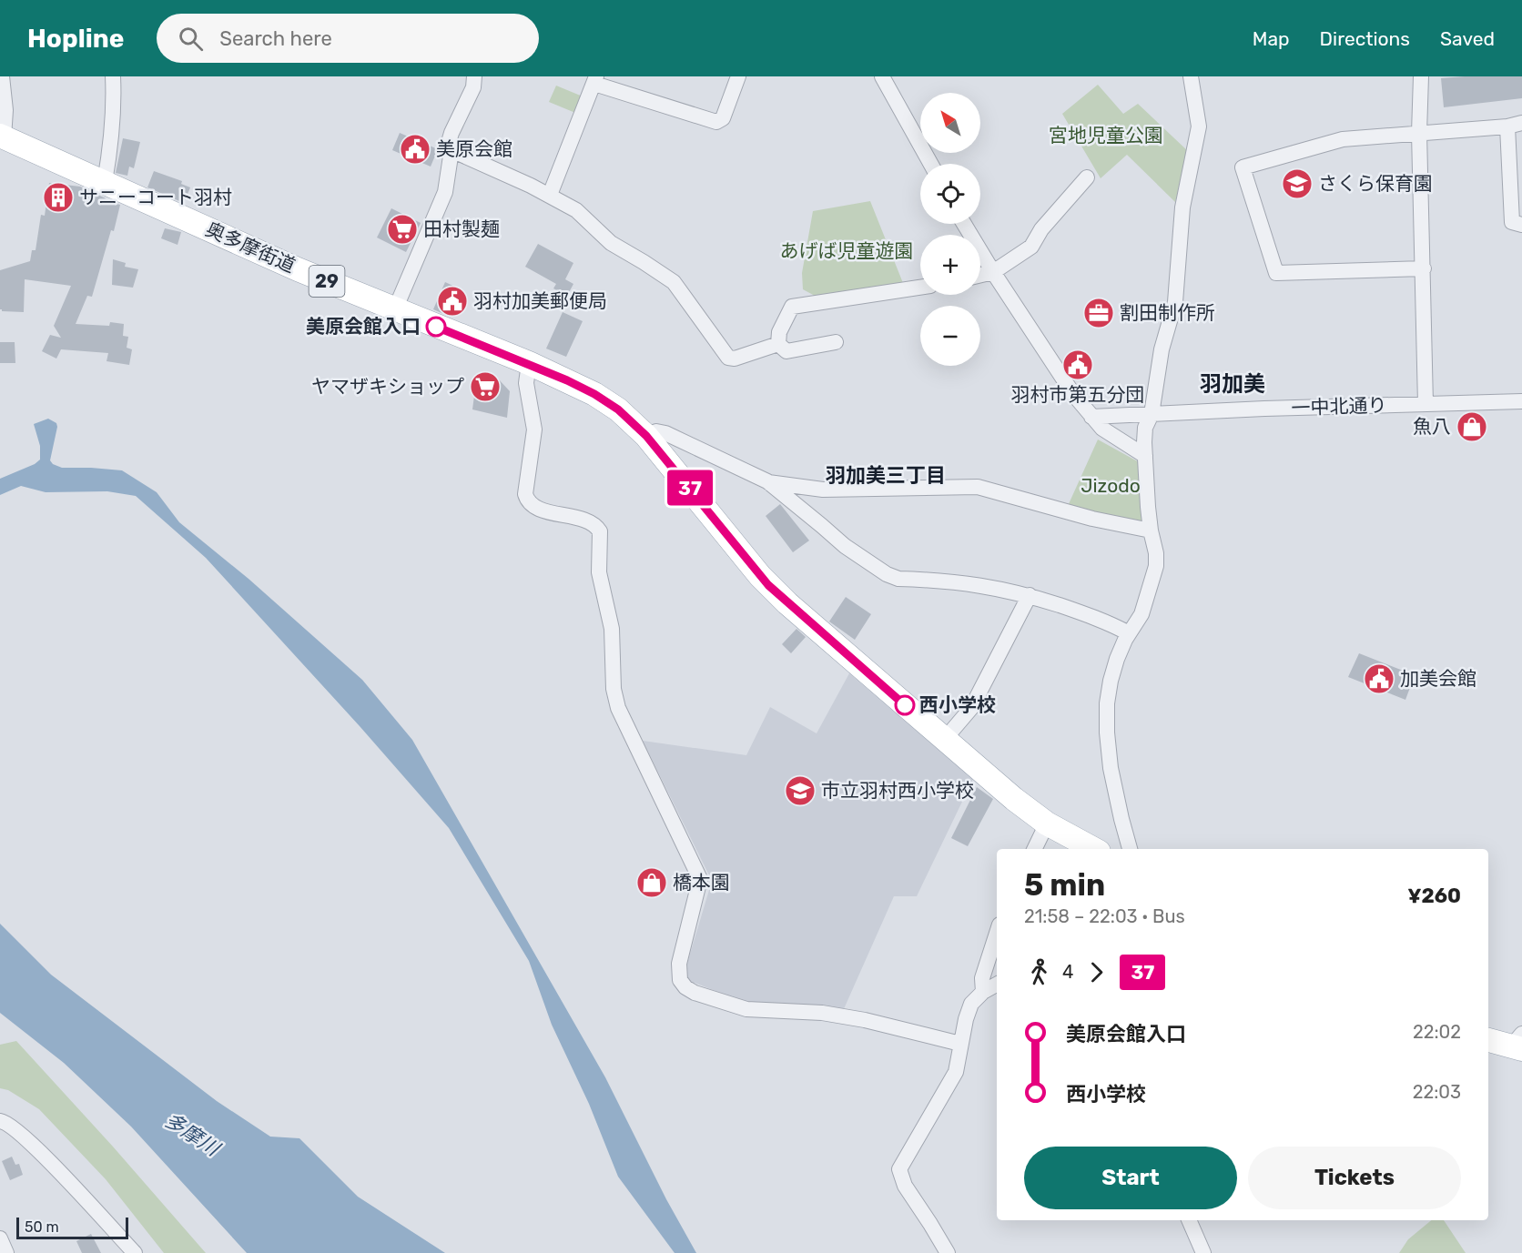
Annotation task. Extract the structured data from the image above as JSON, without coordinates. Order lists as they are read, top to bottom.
{
  "streets": {
    "main road": ["奥多摩街道", "29"],
    "street": ["一中北通り"]
  },
  "districts": ["羽加美", "羽加美三丁目"],
  "water": ["多摩川"],
  "parks": ["宮地児童公園", "あげば児童遊園", "Jizodo"],
  "places": {
    "public building": [
      "美原会館",
      "羽村加美郵便局",
      "羽村市第五分団",
      "加美会館"
    ],
    "school or university": ["さくら保育園", "市立羽村西小学校"],
    "building": ["サニーコート羽村"],
    "supermarket": ["田村製麺", "ヤマザキショップ"],
    "office": ["割田制作所"],
    "other": ["美原会館入口", "西小学校"],
    "shop": ["魚八", "橋本園"]
  },
  "lines": ["bus line 37"],
  "scale_bar": "50 m",
  "north": "top left",
  "page": {
    "header": "Hopline",
    "search": "Search here",
    "nav": ["Map", "Directions", "Saved"],
    "on_map": "37",
    "map_buttons": ["+", "−"],
    "heading": ["5 min", "21:58 – 22:03 · Bus", "¥260"],
    "legs": ["4", "37"],
    "list": [
      {
        "name": "美原会館入口",
        "value": "22:02"
      },
      {
        "name": "西小学校",
        "value": "22:03"
      }
    ],
    "buttons": ["Start", "Tickets"],
    "scale": "50 m"
  }
}
